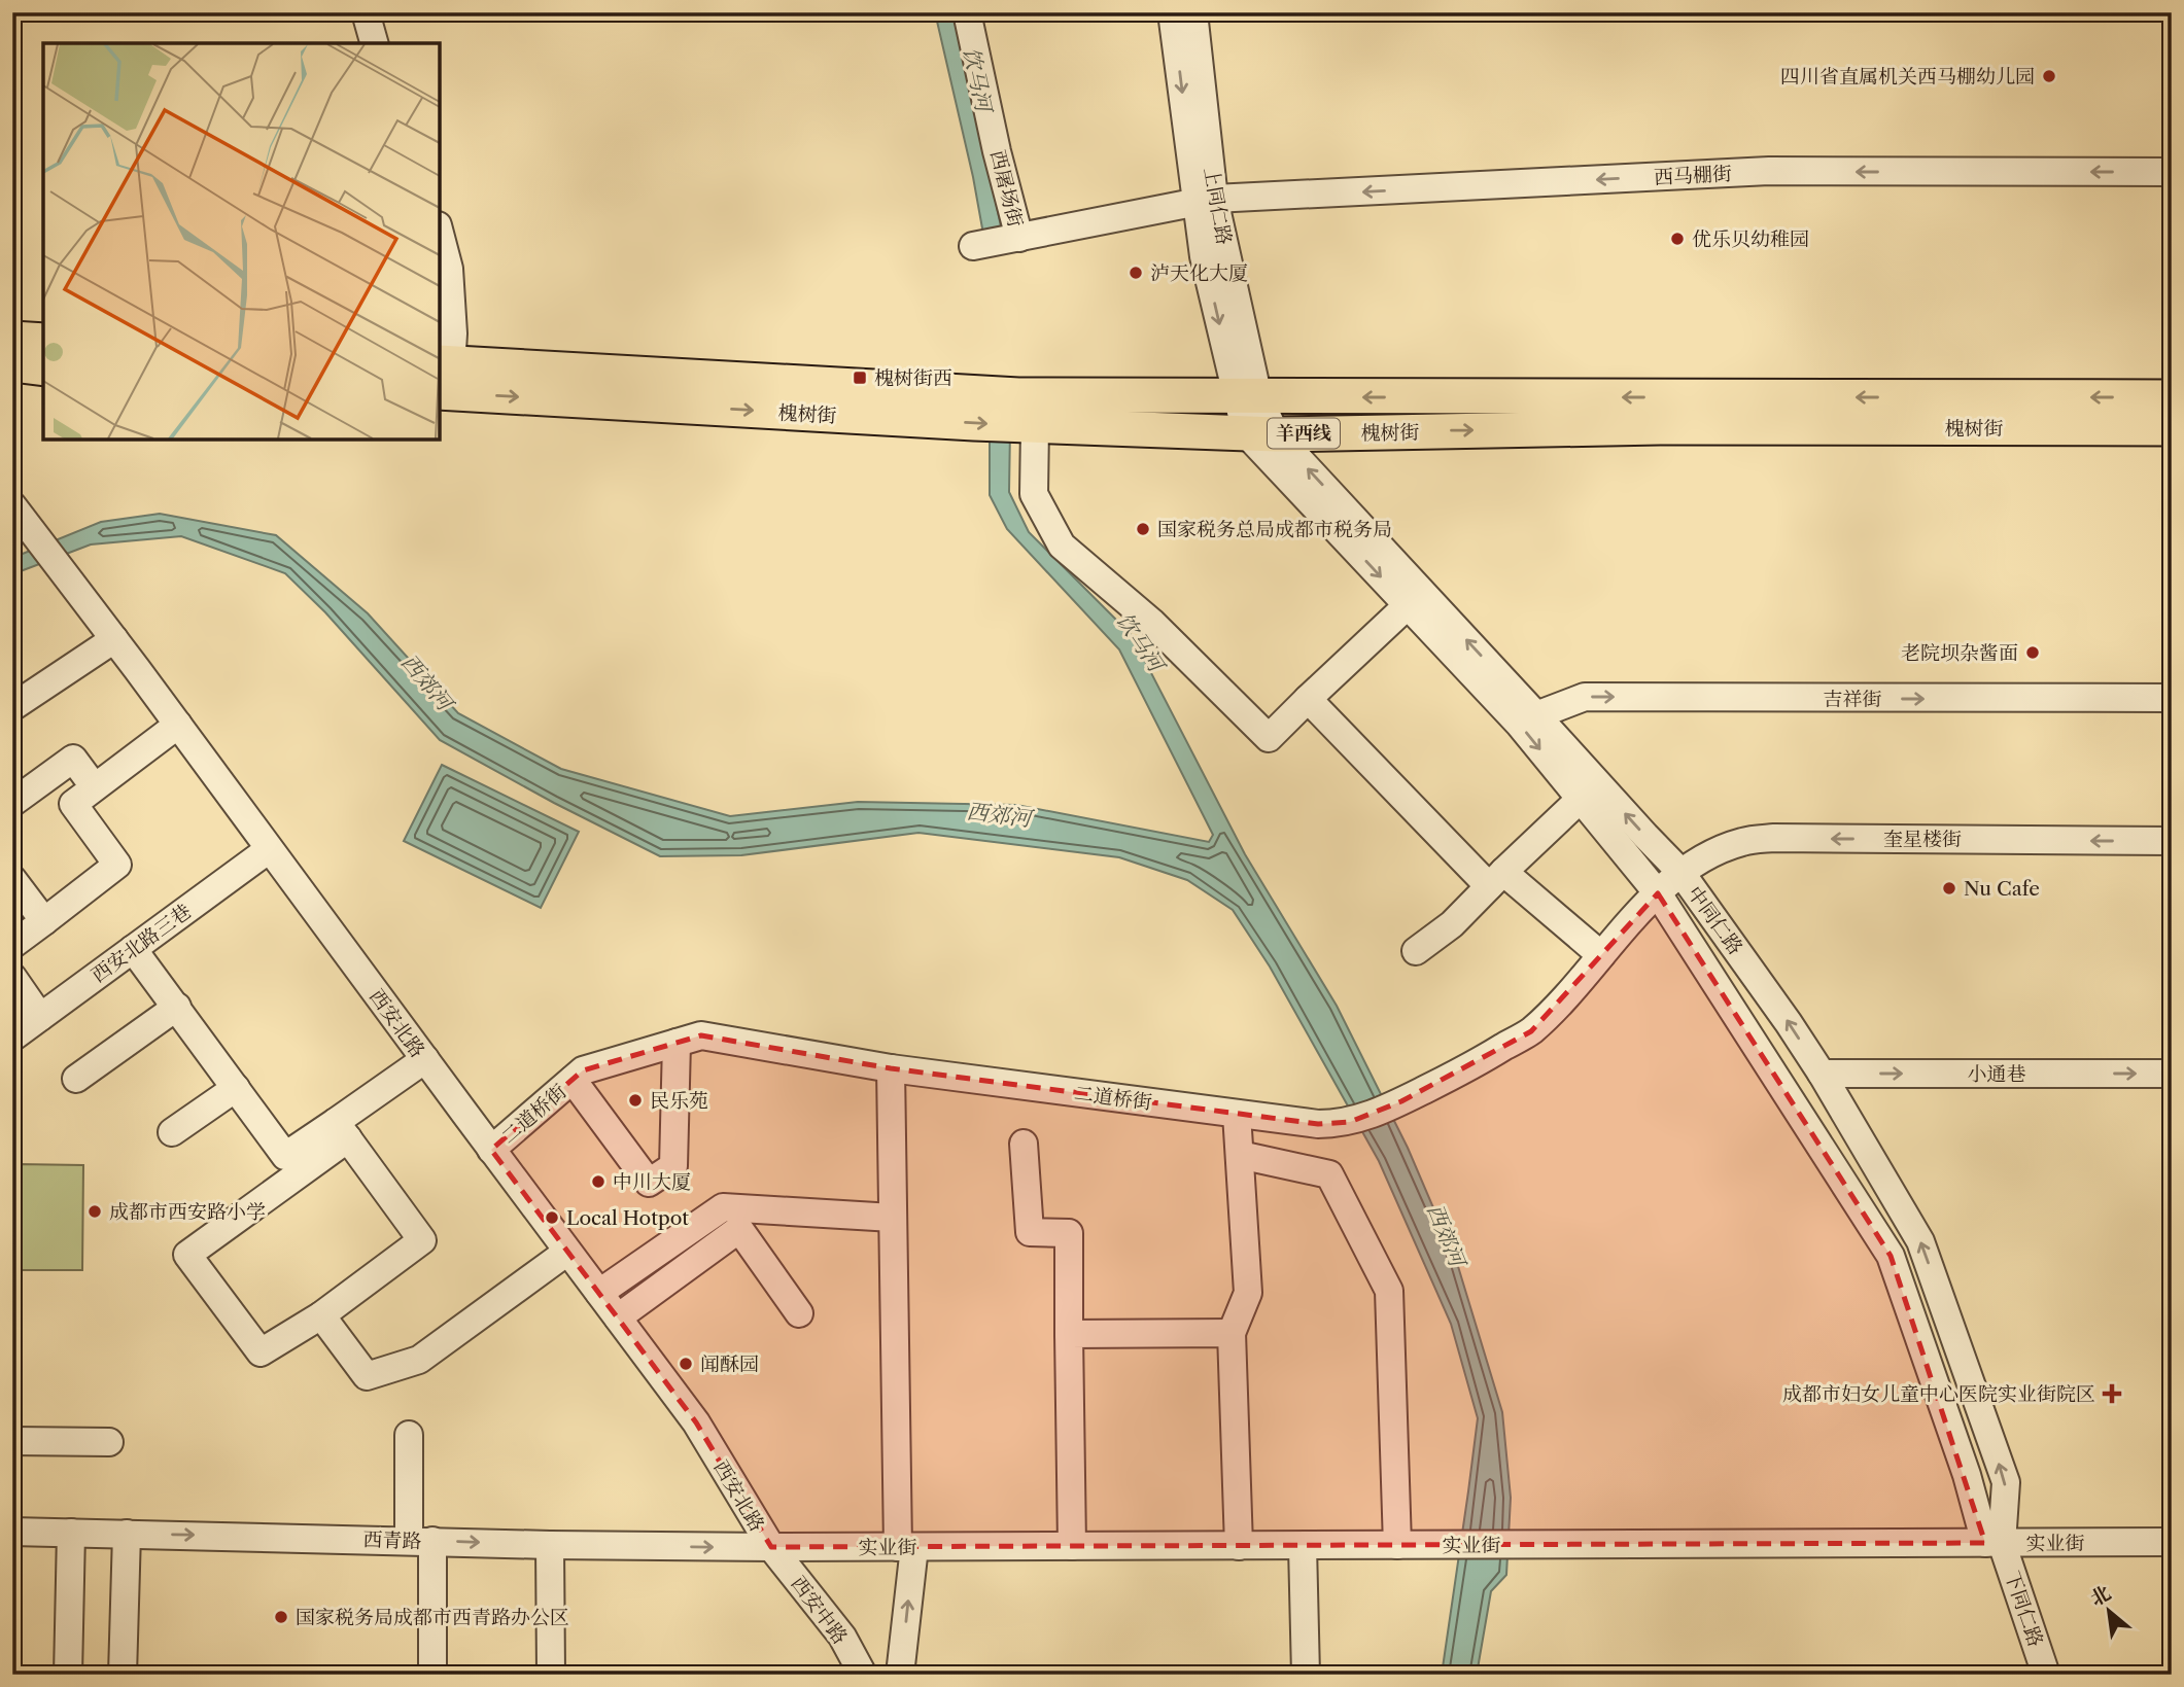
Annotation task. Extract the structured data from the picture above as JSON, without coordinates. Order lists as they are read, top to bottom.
{
  "streets": {
    "main road": ["槐树街", "羊西线"],
    "street": [
      "西马棚街",
      "西屠场街",
      "上同仁路",
      "吉祥街",
      "奎星楼街",
      "中同仁路",
      "西安北路三巷",
      "西安北路",
      "小通巷",
      "二道桥街",
      "西青路",
      "实业街",
      "下同仁路",
      "西安中路"
    ]
  },
  "crossings": [
    ["西马棚街", "西屠场街"],
    ["西马棚街", "上同仁路"],
    ["西屠场街", "上同仁路"],
    ["上同仁路", "槐树街"],
    ["上同仁路", "中同仁路"],
    ["槐树街", "中同仁路"],
    ["槐树街", "下同仁路"],
    ["吉祥街", "中同仁路"],
    ["奎星楼街", "中同仁路"],
    ["奎星楼街", "二道桥街"],
    ["中同仁路", "小通巷"],
    ["中同仁路", "二道桥街"],
    ["中同仁路", "实业街"],
    ["中同仁路", "下同仁路"],
    ["西安北路三巷", "西安北路"],
    ["西安北路", "二道桥街"],
    ["西安北路", "西青路"],
    ["西安北路", "实业街"],
    ["西安北路", "西安中路"],
    ["二道桥街", "下同仁路"],
    ["西青路", "实业街"],
    ["西青路", "西安中路"],
    ["实业街", "下同仁路"],
    ["实业街", "西安中路"]
  ],
  "one_way": [
    "西马棚街",
    "吉祥街",
    "奎星楼街",
    "中同仁路",
    "小通巷",
    "西青路"
  ],
  "water": ["饮马河", "西郊河"],
  "places": {
    "other": [
      "四川省直属机关西马棚幼儿园",
      "优乐贝幼稚园",
      "泸天化大厦",
      "国家税务总局成都市税务局",
      "老院坝杂酱面",
      "Nu Cafe",
      "民乐苑",
      "中川大厦",
      "成都市西安路小学",
      "Local Hotpot",
      "闻酥园",
      "国家税务局成都市西青路办公区"
    ],
    "transit": ["槐树街西"],
    "health": ["成都市妇女儿童中心医院实业街院区"]
  },
  "north": "top left"
}
